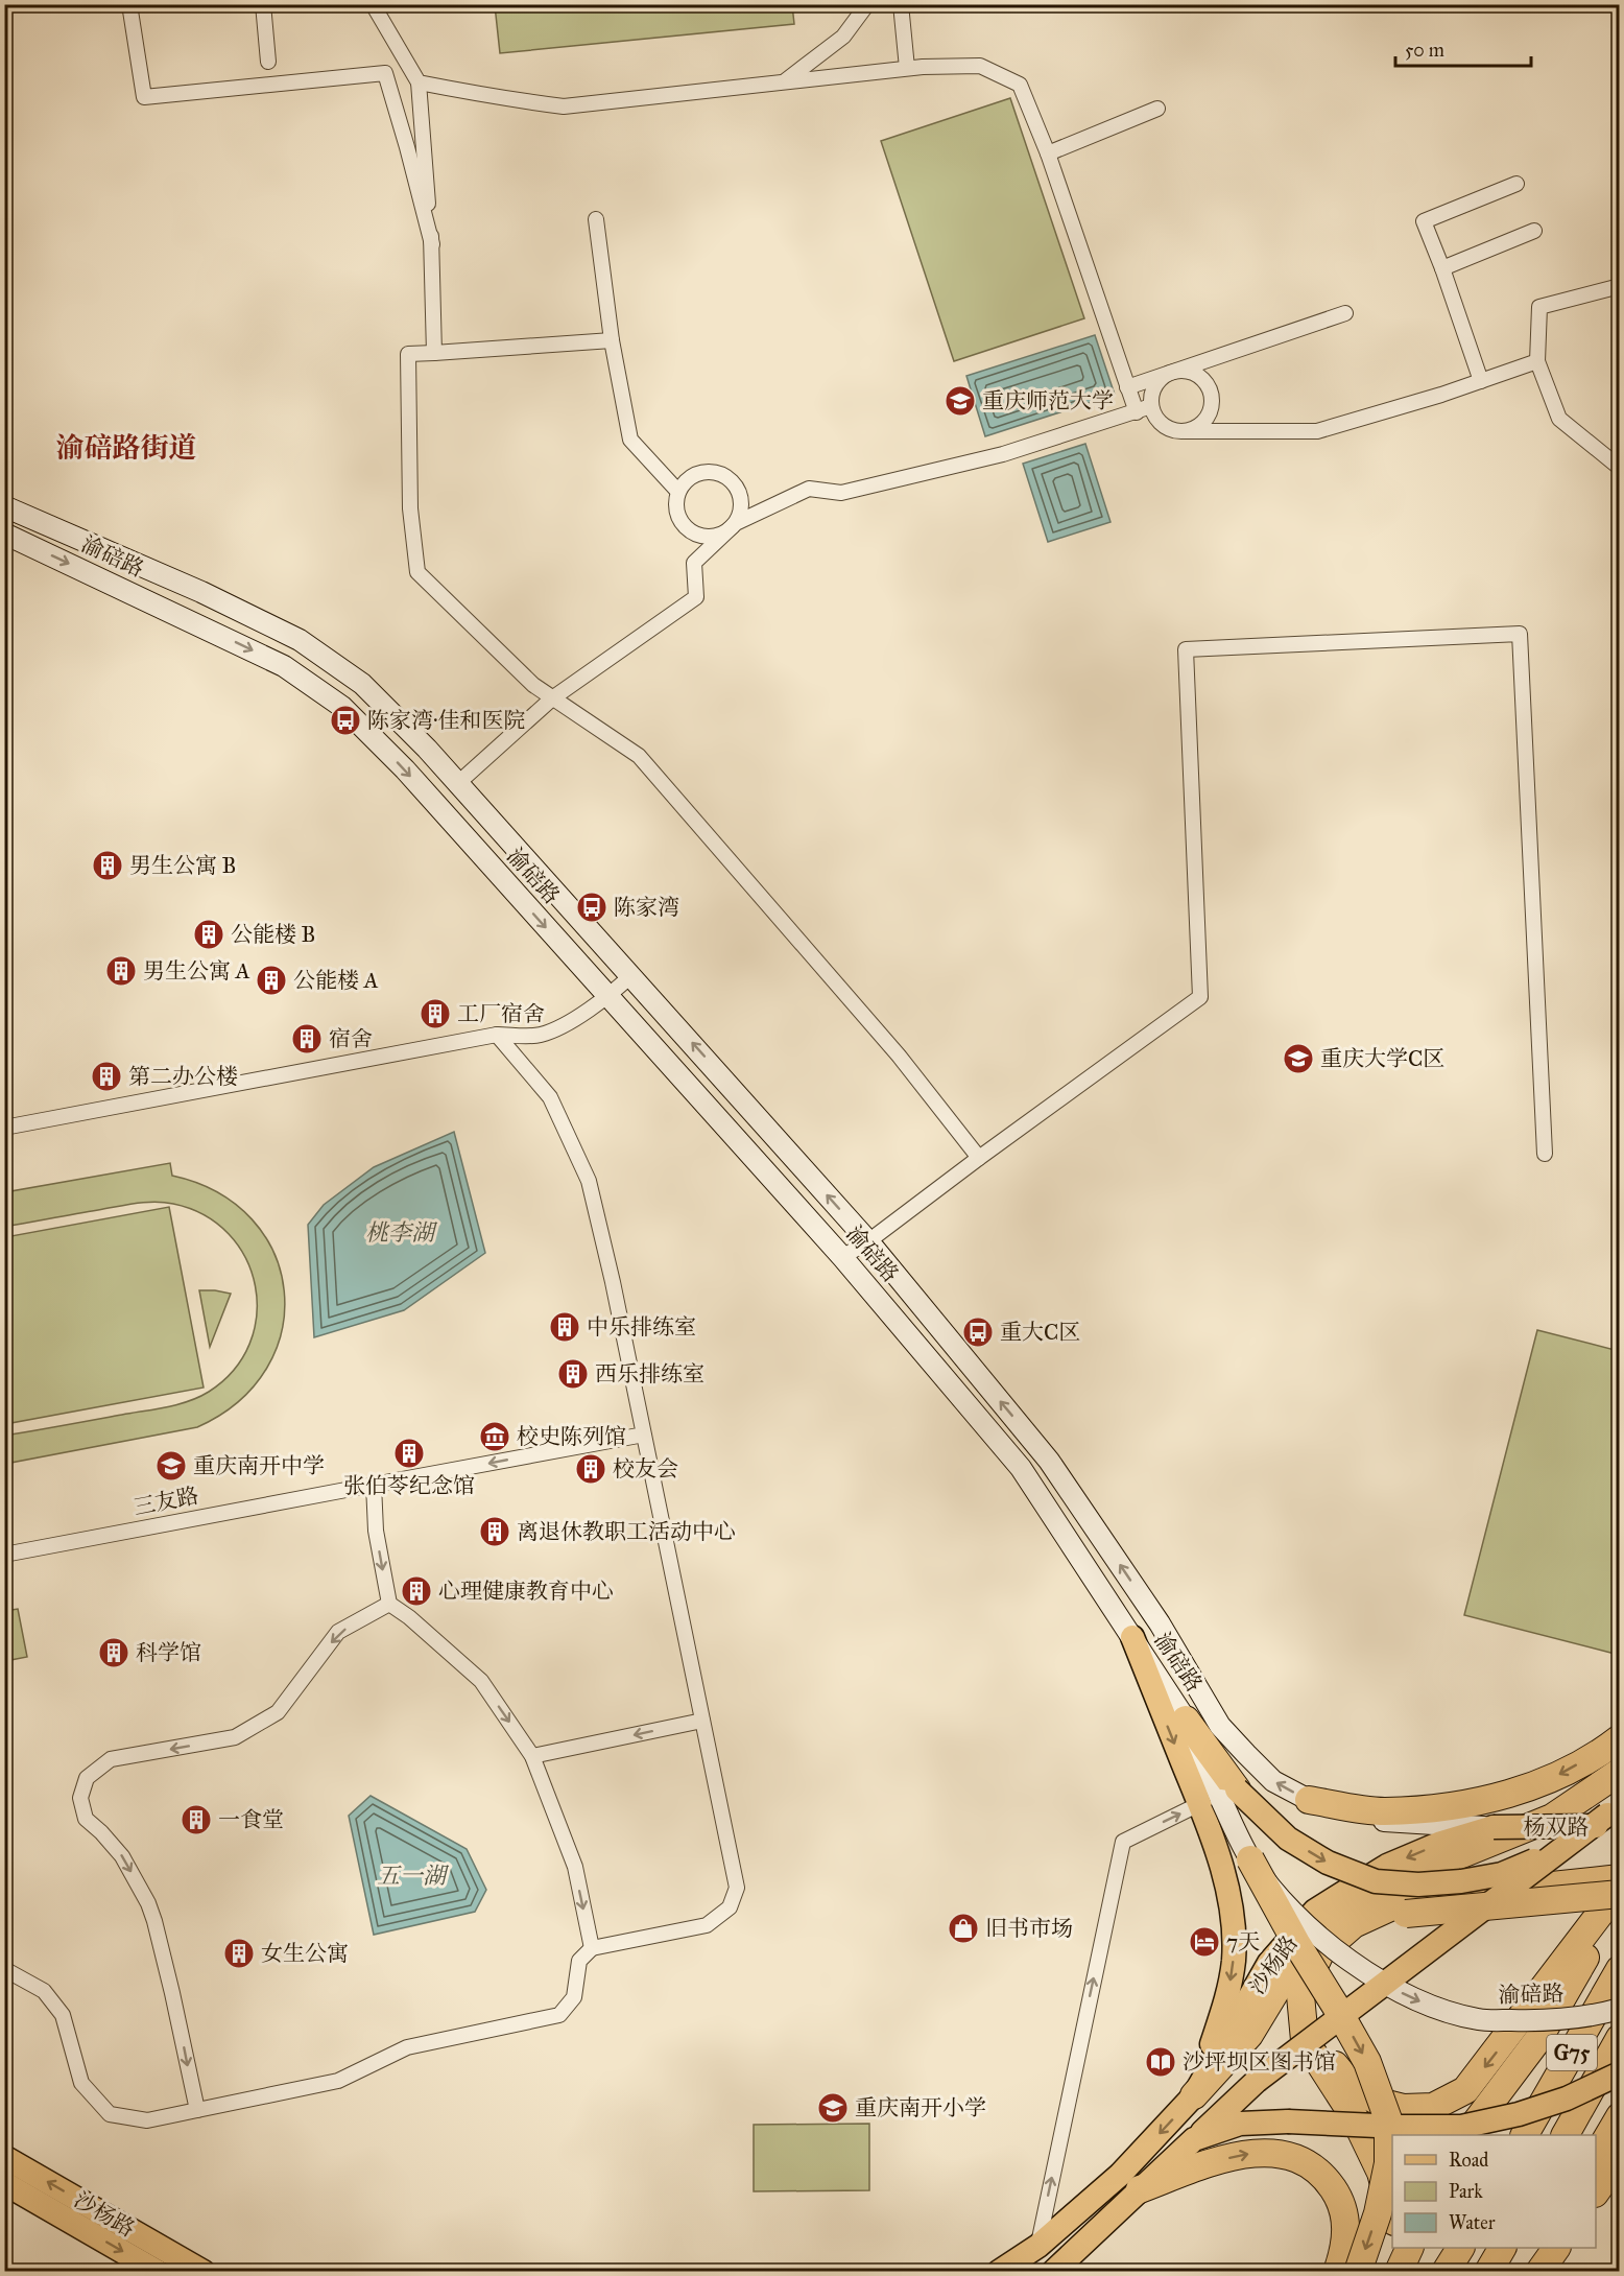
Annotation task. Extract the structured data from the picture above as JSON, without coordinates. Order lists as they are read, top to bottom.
{
  "streets": {
    "highway": ["G75"],
    "main road": ["渝碚路", "杨双路", "沙杨路"],
    "street": ["三友路"]
  },
  "crossings": [
    ["渝碚路", "杨双路"],
    ["渝碚路", "沙杨路"],
    ["杨双路", "沙杨路"]
  ],
  "one_way": ["三友路"],
  "districts": ["渝碚路街道"],
  "water": ["桃李湖", "五一湖"],
  "places": {
    "school or university": [
      "重庆师范大学",
      "重庆大学C区",
      "重庆南开中学",
      "重庆南开小学"
    ],
    "bus stop": ["陈家湾·佳和医院", "陈家湾", "重大C区"],
    "building": [
      "男生公寓 B",
      "公能楼 B",
      "男生公寓 A",
      "公能楼 A",
      "工厂宿舍",
      "宿舍",
      "第二办公楼",
      "中乐排练室",
      "西乐排练室",
      "张伯苓纪念馆",
      "校友会",
      "离退休教职工活动中心",
      "心理健康教育中心",
      "科学馆",
      "一食堂",
      "女生公寓"
    ],
    "museum": ["校史陈列馆"],
    "shop": ["旧书市场"],
    "hotel": ["7天"],
    "library": ["沙坪坝区图书馆"]
  },
  "legend": ["Road", "Park", "Water"],
  "scale_bar": "50 m"
}
